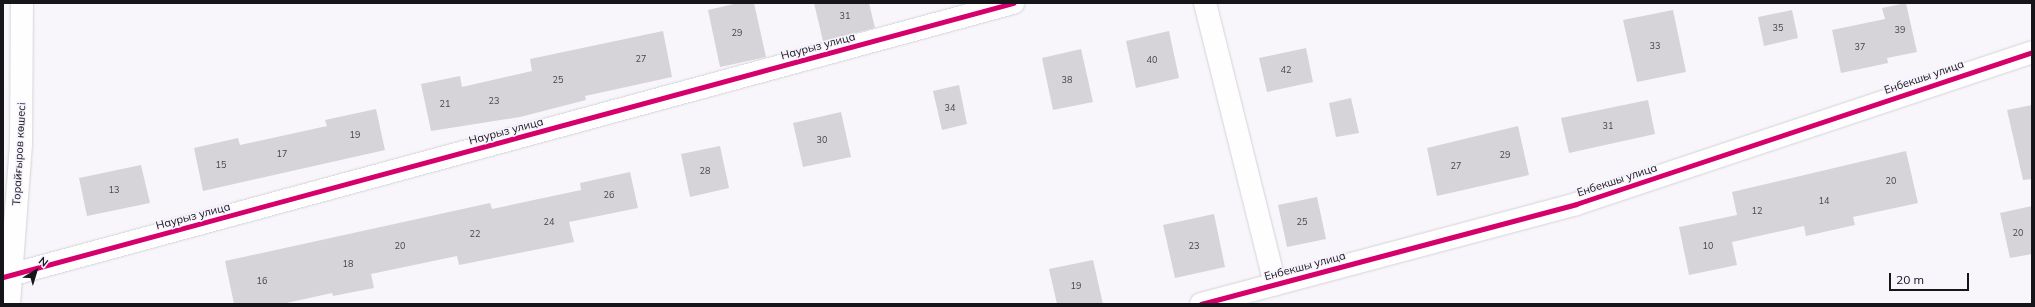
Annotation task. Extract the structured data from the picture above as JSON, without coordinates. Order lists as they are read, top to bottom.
{
  "streets": {
    "street": ["Наурыз улица", "Енбекшы улица", "Торайғыров көшесі"]
  },
  "crossings": [
    ["Наурыз улица", "Торайғыров көшесі"]
  ],
  "house_numbers": [
    "31",
    "35",
    "39",
    "29",
    "33",
    "37",
    "27",
    "40",
    "42",
    "25",
    "38",
    "23",
    "21",
    "34",
    "31",
    "19",
    "30",
    "17",
    "29",
    "15",
    "27",
    "28",
    "20",
    "13",
    "26",
    "14",
    "12",
    "24",
    "25",
    "20",
    "22",
    "20",
    "23",
    "10",
    "18",
    "16",
    "19"
  ],
  "scale_bar": "20 m",
  "north": "top right"
}
